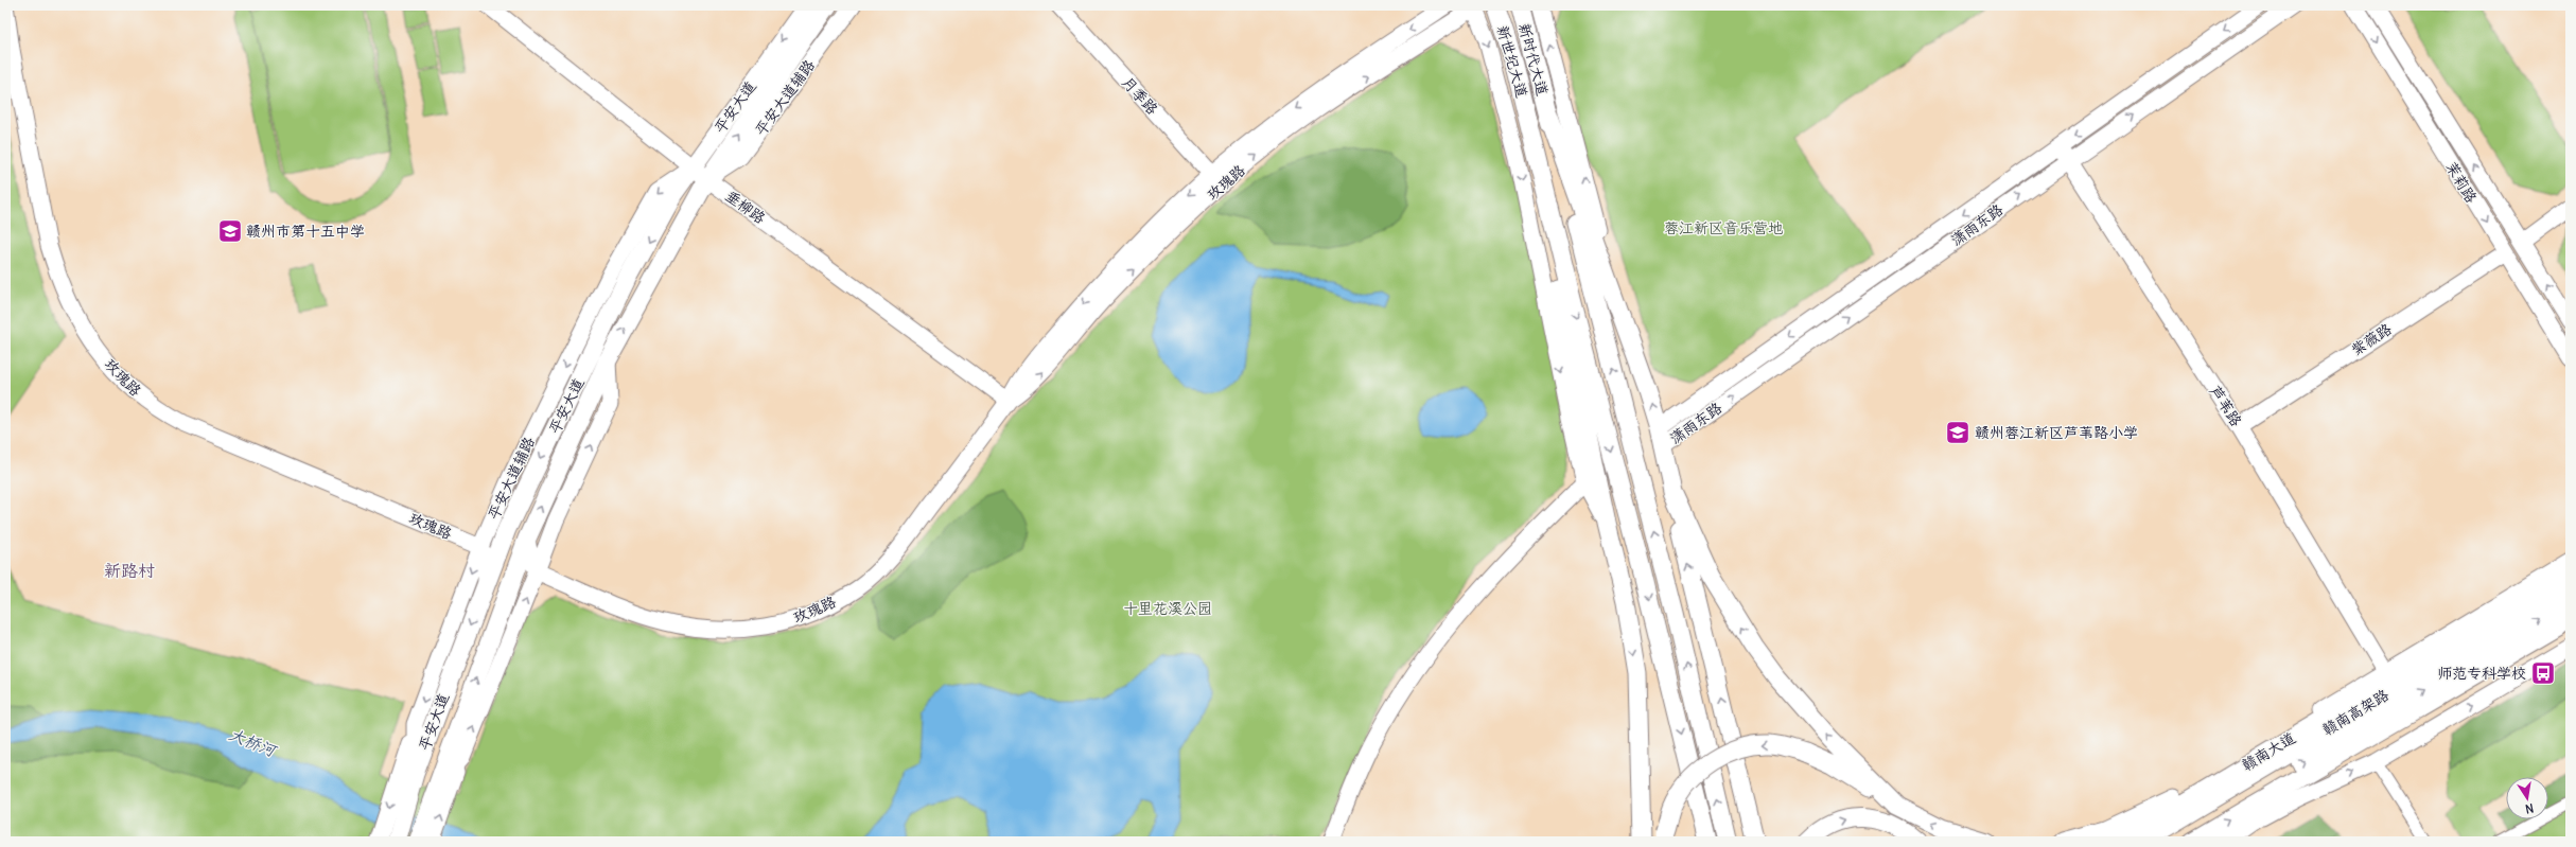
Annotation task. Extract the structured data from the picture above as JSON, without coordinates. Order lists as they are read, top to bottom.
{
  "streets": {
    "highway": ["赣南高架路"],
    "main road": [
      "新时代大道",
      "新世纪大道",
      "平安大道",
      "赣南大道"
    ],
    "street": [
      "月季路",
      "平安大道辅路",
      "玫瑰路",
      "茉莉路",
      "垂柳路",
      "潇雨东路",
      "紫薇路",
      "芦苇路"
    ]
  },
  "crossings": [
    ["月季路", "玫瑰路"],
    ["平安大道辅路", "平安大道"],
    ["平安大道辅路", "玫瑰路"],
    ["平安大道辅路", "垂柳路"],
    ["平安大道", "垂柳路"],
    ["玫瑰路", "垂柳路"],
    ["茉莉路", "紫薇路"],
    ["潇雨东路", "芦苇路"],
    ["紫薇路", "芦苇路"]
  ],
  "districts": ["新路村"],
  "water": ["大桥河"],
  "parks": ["蓉江新区音乐营地", "十里花溪公园"],
  "places": {
    "school or university": ["赣州市第十五中学", "赣州蓉江新区芦苇路小学"],
    "bus stop": ["师范专科学校"]
  },
  "north": "bottom"
}
